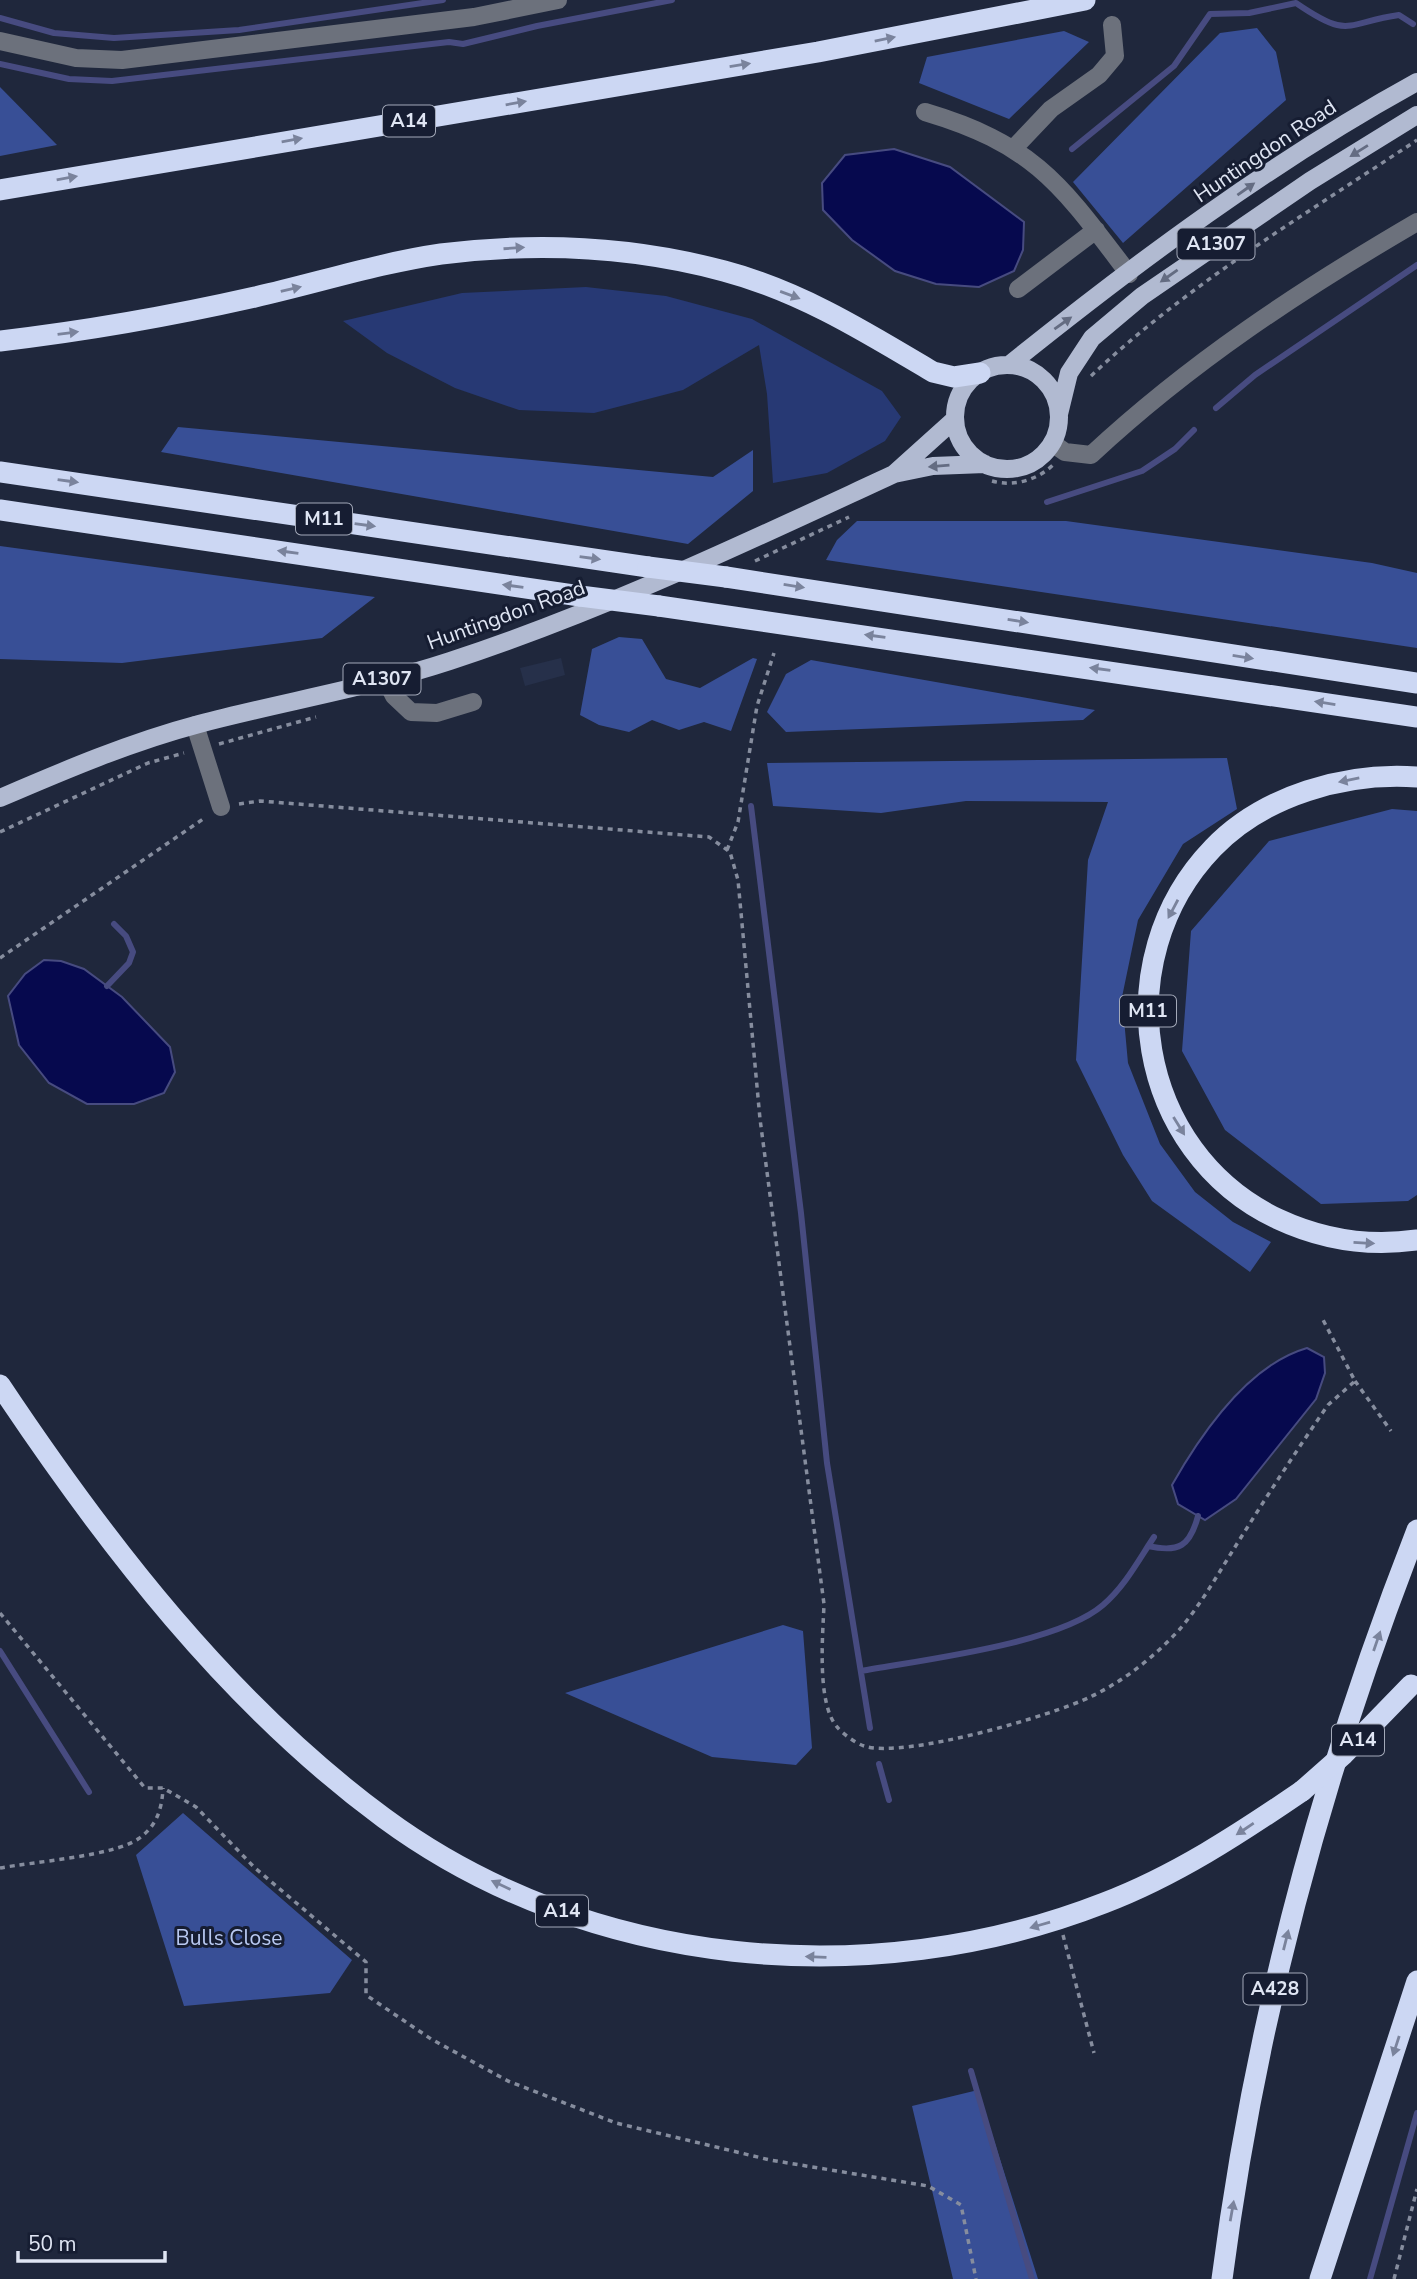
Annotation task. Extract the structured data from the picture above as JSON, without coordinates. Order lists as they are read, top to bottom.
{
  "streets": {
    "highway": ["A14", "M11", "A428"],
    "main road": ["Huntingdon Road", "A1307"]
  },
  "crossings": [
    ["Huntingdon Road", "A1307"]
  ],
  "parks": ["Bulls Close"],
  "scale_bar": "50 m"
}
